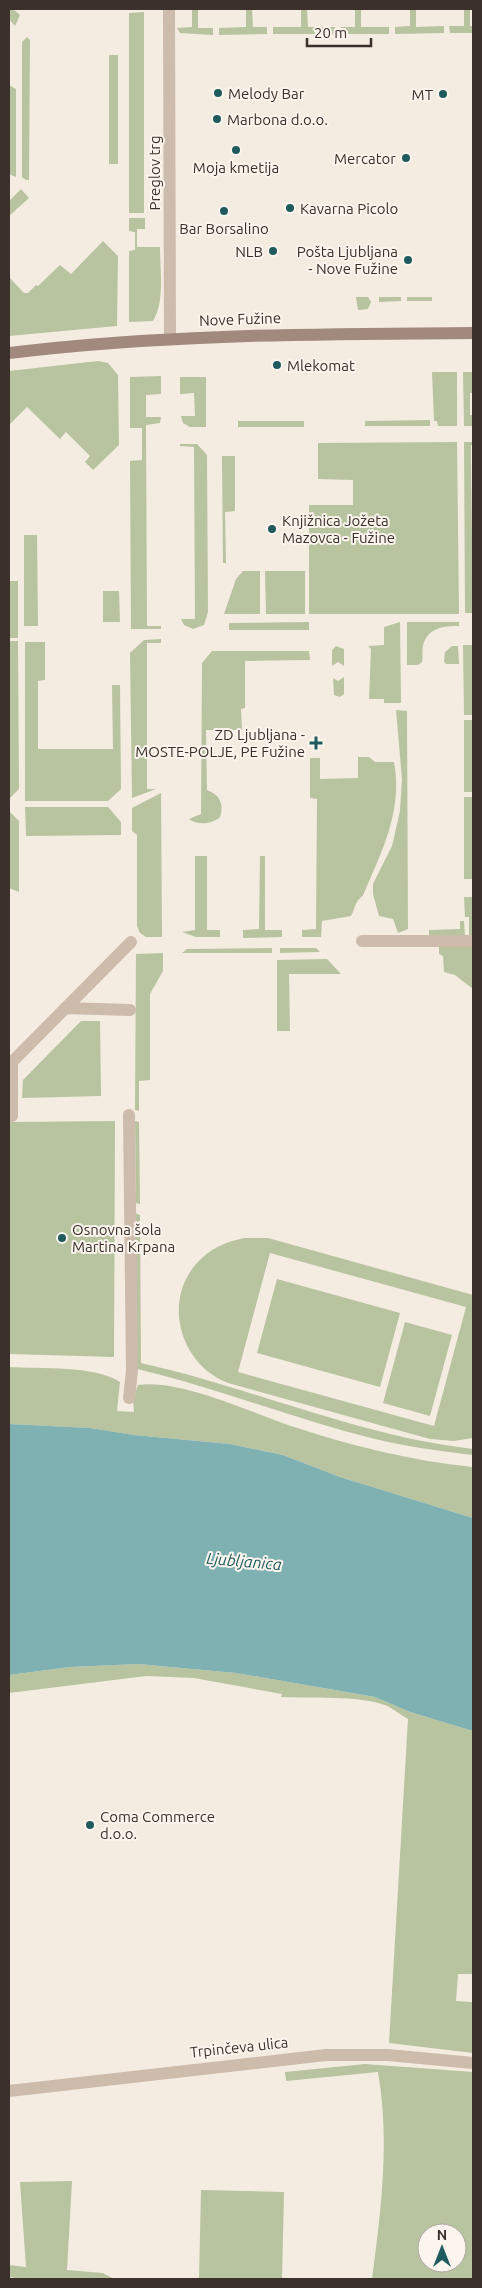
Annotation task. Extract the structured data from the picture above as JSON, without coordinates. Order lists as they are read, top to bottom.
{
  "streets": {
    "street": ["Preglov trg", "Nove Fužine", "Trpinčeva ulica"]
  },
  "crossings": [
    ["Preglov trg", "Nove Fužine"]
  ],
  "water": ["Ljubljanica"],
  "places": {
    "other": [
      "Melody Bar",
      "MT",
      "Marbona d.o.o.",
      "Moja kmetija",
      "Mercator",
      "Kavarna Picolo",
      "Bar Borsalino",
      "NLB",
      "Pošta Ljubljana - Nove Fužine",
      "Mlekomat",
      "Knjižnica Jožeta Mazovca - Fužine",
      "Osnovna šola Martina Krpana",
      "Coma Commerce d.o.o."
    ],
    "health": ["ZD Ljubljana - MOSTE-POLJE, PE Fužine"]
  },
  "scale_bar": "20 m",
  "north": "top"
}
